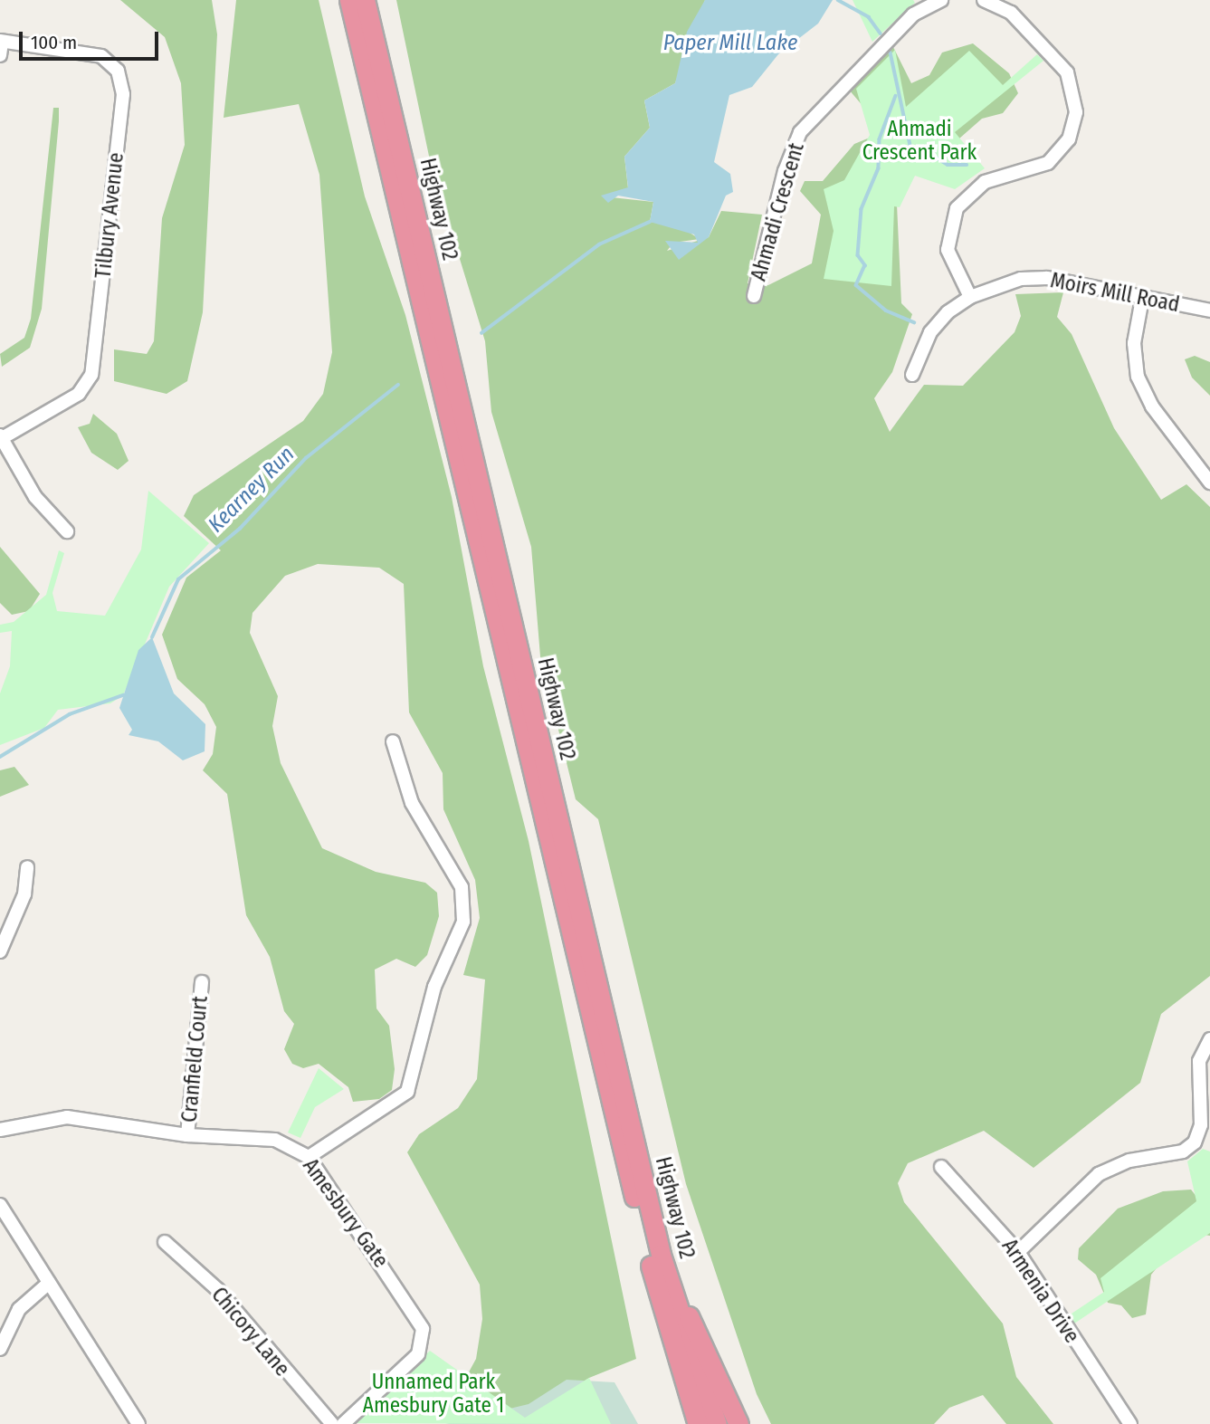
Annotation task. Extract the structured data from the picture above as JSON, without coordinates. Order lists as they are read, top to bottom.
{
  "streets": {
    "highway": ["Highway 102"],
    "street": [
      "Ahmadi Crescent",
      "Tilbury Avenue",
      "Moirs Mill Road",
      "Cranfield Court",
      "Amesbury Gate",
      "Armenia Drive",
      "Chicory Lane"
    ]
  },
  "crossings": [
    ["Cranfield Court", "Amesbury Gate"]
  ],
  "water": ["Paper Mill Lake", "Kearney Run"],
  "parks": ["Ahmadi Crescent Park", "Unnamed Park Amesbury Gate 1"],
  "scale_bar": "100 m"
}
